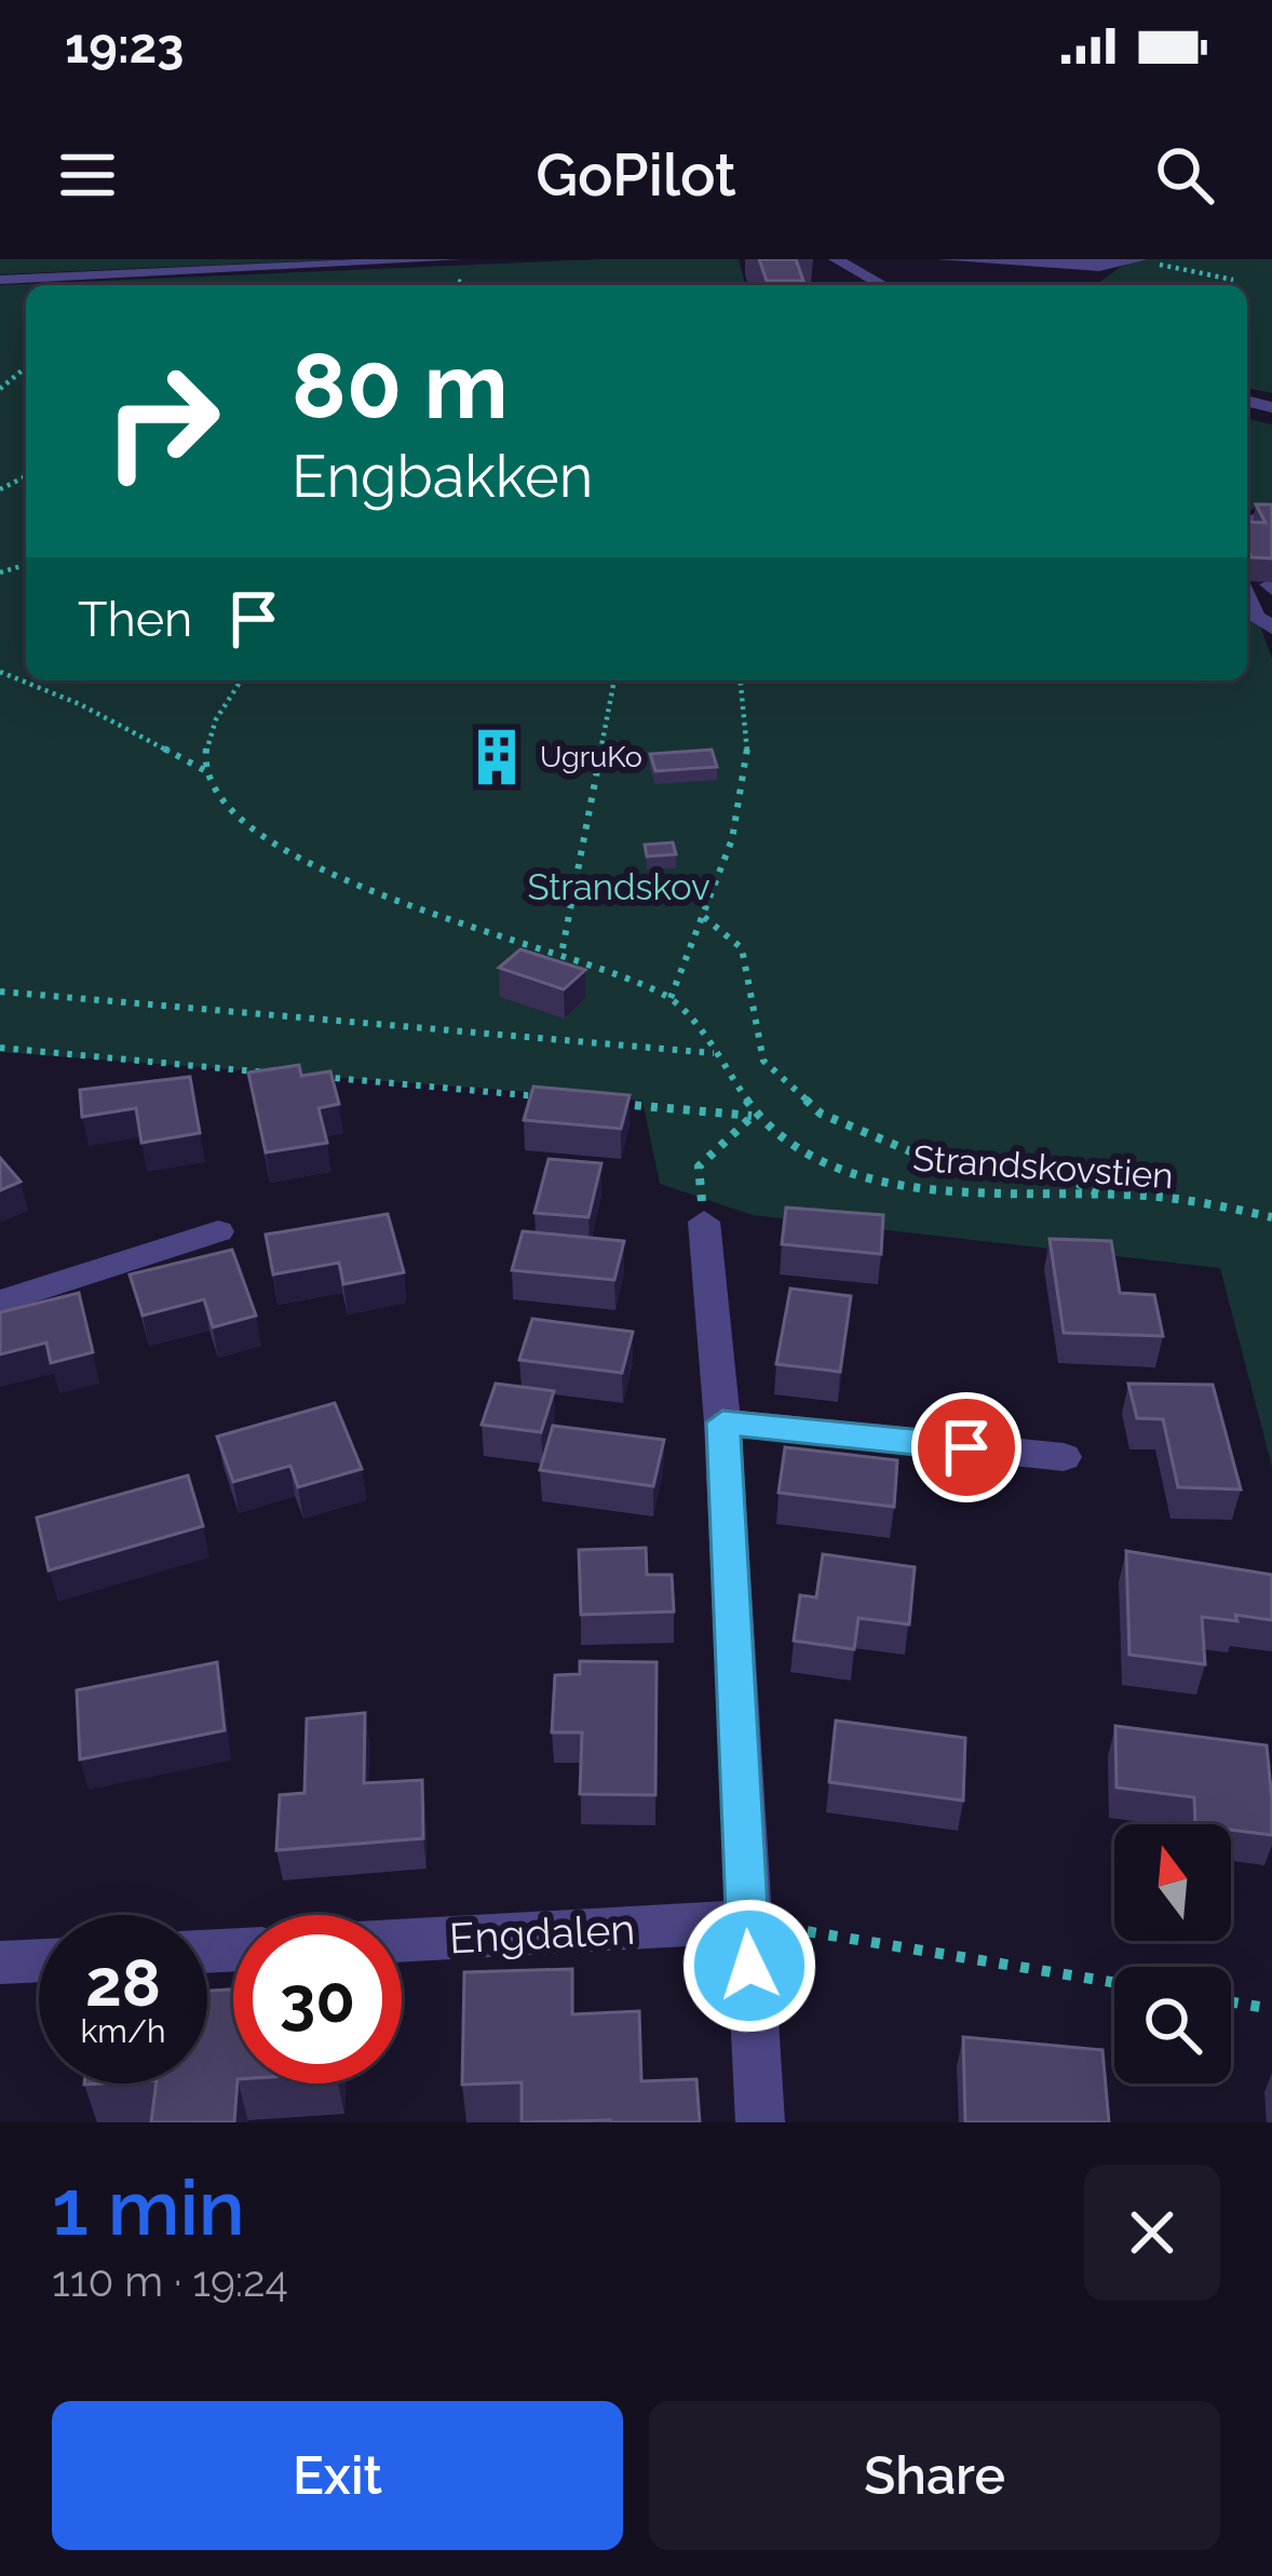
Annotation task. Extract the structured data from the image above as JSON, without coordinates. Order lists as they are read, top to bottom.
{
  "streets": {
    "street": ["Engdalen"],
    "path": ["Strandskovstien"]
  },
  "parks": ["Strandskov"],
  "places": {
    "building": ["UgruKo"]
  },
  "north": "top",
  "page": {
    "status": "19:23",
    "header": "GoPilot",
    "turn": ["80 m", "Engbakken"],
    "then": "Then",
    "speed": "28 km/h",
    "limit": "30",
    "heading": ["1 min", "110 m · 19:24"],
    "buttons": ["Exit", "Share"]
  }
}
